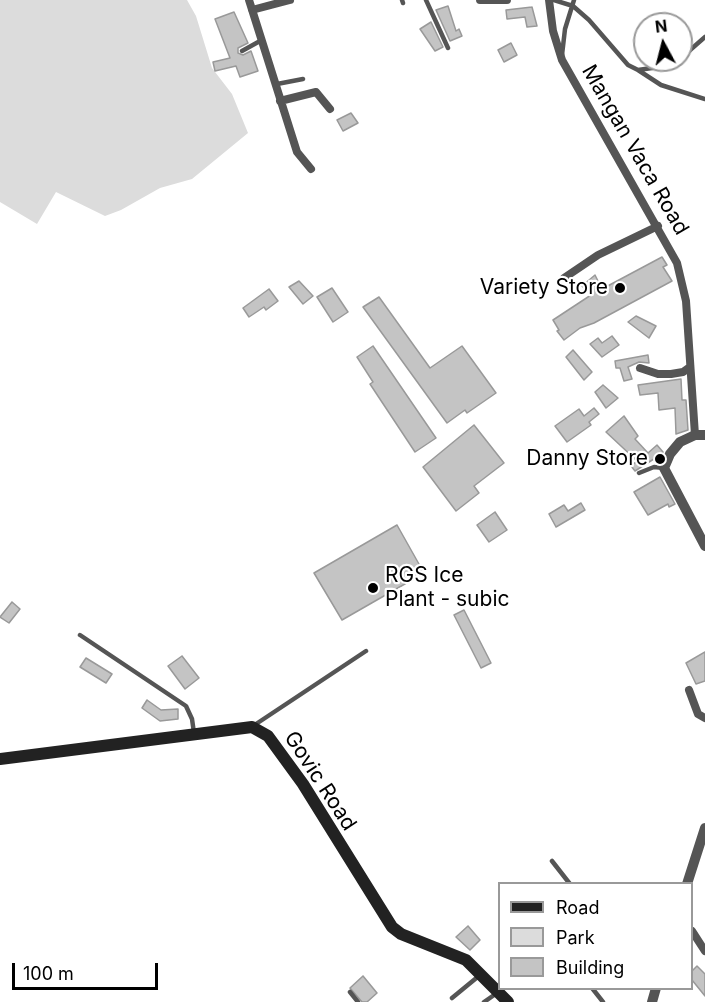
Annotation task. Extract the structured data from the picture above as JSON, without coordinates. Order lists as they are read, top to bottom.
{
  "streets": {
    "main road": ["Govic Road"],
    "street": ["Mangan Vaca Road"]
  },
  "places": ["Variety Store", "Danny Store", "RGS Ice Plant - subic"],
  "legend": ["Road", "Park", "Building"],
  "scale_bar": "100 m",
  "north": "top"
}
